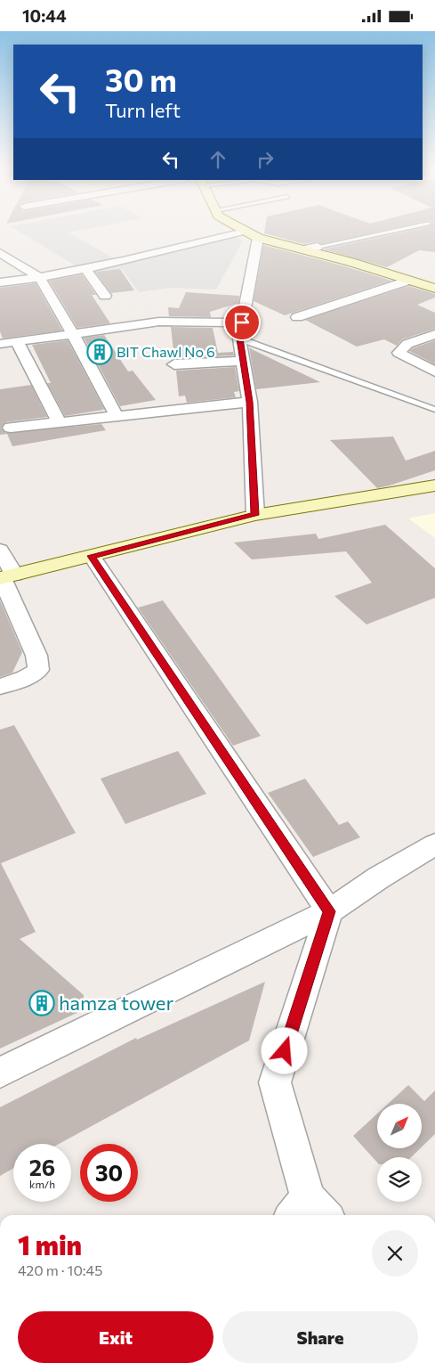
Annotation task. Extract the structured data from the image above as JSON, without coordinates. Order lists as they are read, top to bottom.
{
  "places": {
    "building": ["BIT Chawl No 6", "hamza tower"]
  },
  "north": "top right",
  "page": {
    "status": "10:44",
    "turn": ["30 m", "Turn left"],
    "speed": "26 km/h",
    "limit": "30",
    "heading": ["1 min", "420 m · 10:45"],
    "buttons": ["Exit", "Share"]
  }
}
